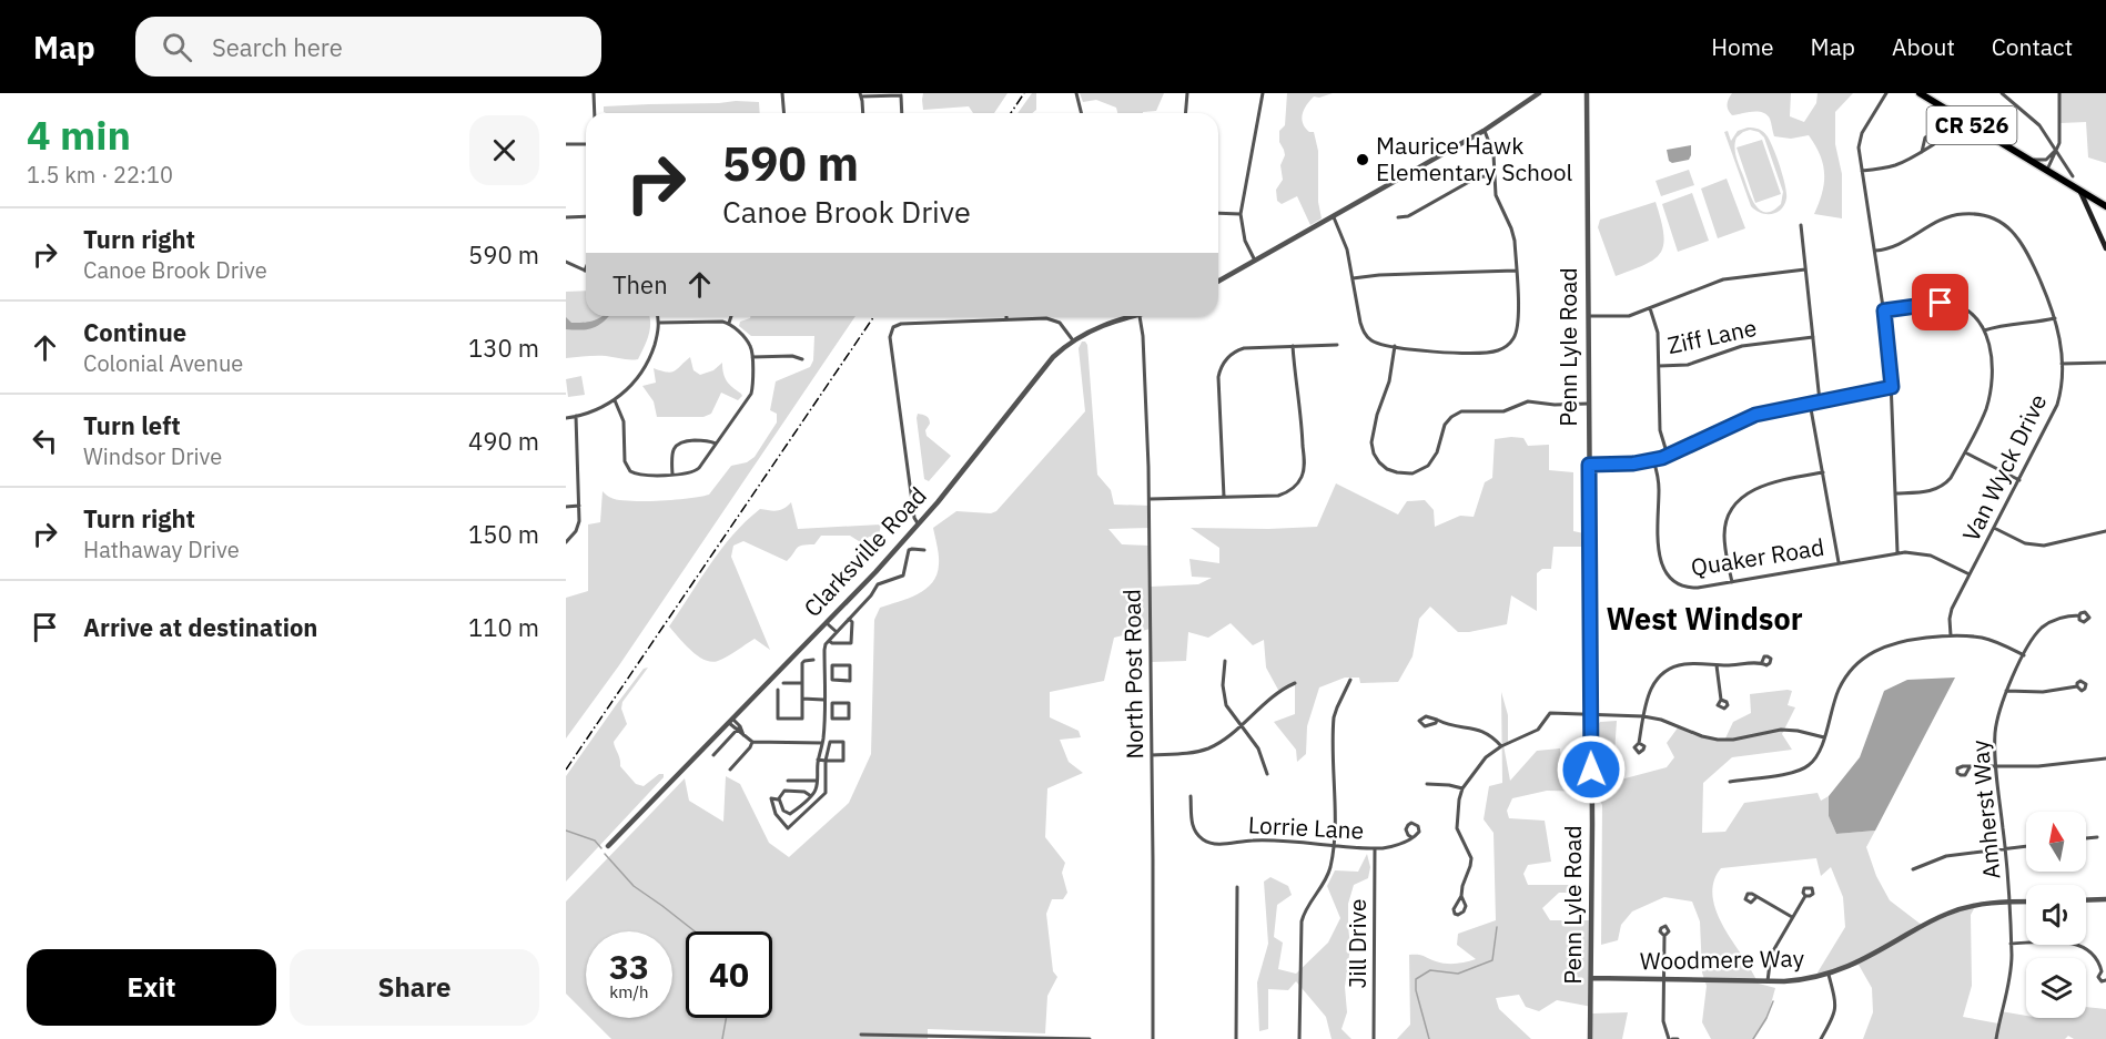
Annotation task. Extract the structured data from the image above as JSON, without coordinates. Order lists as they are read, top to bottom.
{
  "streets": {
    "main road": ["CR 526"],
    "street": [
      "Ziff Lane",
      "Penn Lyle Road",
      "Van Wyck Drive",
      "Clarksville Road",
      "Quaker Road",
      "North Post Road",
      "Amherst Way",
      "Lorrie Lane",
      "Jill Drive",
      "Woodmere Way"
    ]
  },
  "crossings": [
    ["Penn Lyle Road", "Woodmere Way"],
    ["Van Wyck Drive", "Quaker Road"],
    ["Amherst Way", "Woodmere Way"],
    ["Lorrie Lane", "Jill Drive"]
  ],
  "districts": ["West Windsor"],
  "places": ["Maurice Hawk Elementary School"],
  "north": "top",
  "page": {
    "header": "Map",
    "search": "Search here",
    "nav": [
      "Home",
      "Map",
      "About",
      "Contact"
    ],
    "heading": ["4 min", "1.5 km · 22:10"],
    "turn": ["590 m", "Canoe Brook Drive"],
    "list": [
      {
        "name": "Turn right",
        "note": "Canoe Brook Drive",
        "value": "590 m"
      },
      {
        "name": "Continue",
        "note": "Colonial Avenue",
        "value": "130 m"
      },
      {
        "name": "Turn left",
        "note": "Windsor Drive",
        "value": "490 m"
      },
      {
        "name": "Turn right",
        "note": "Hathaway Drive",
        "value": "150 m"
      },
      {
        "name": "Arrive at destination",
        "value": "110 m"
      }
    ],
    "then": "Then",
    "speed": "33 km/h",
    "limit": "40",
    "buttons": ["Exit", "Share"]
  }
}
